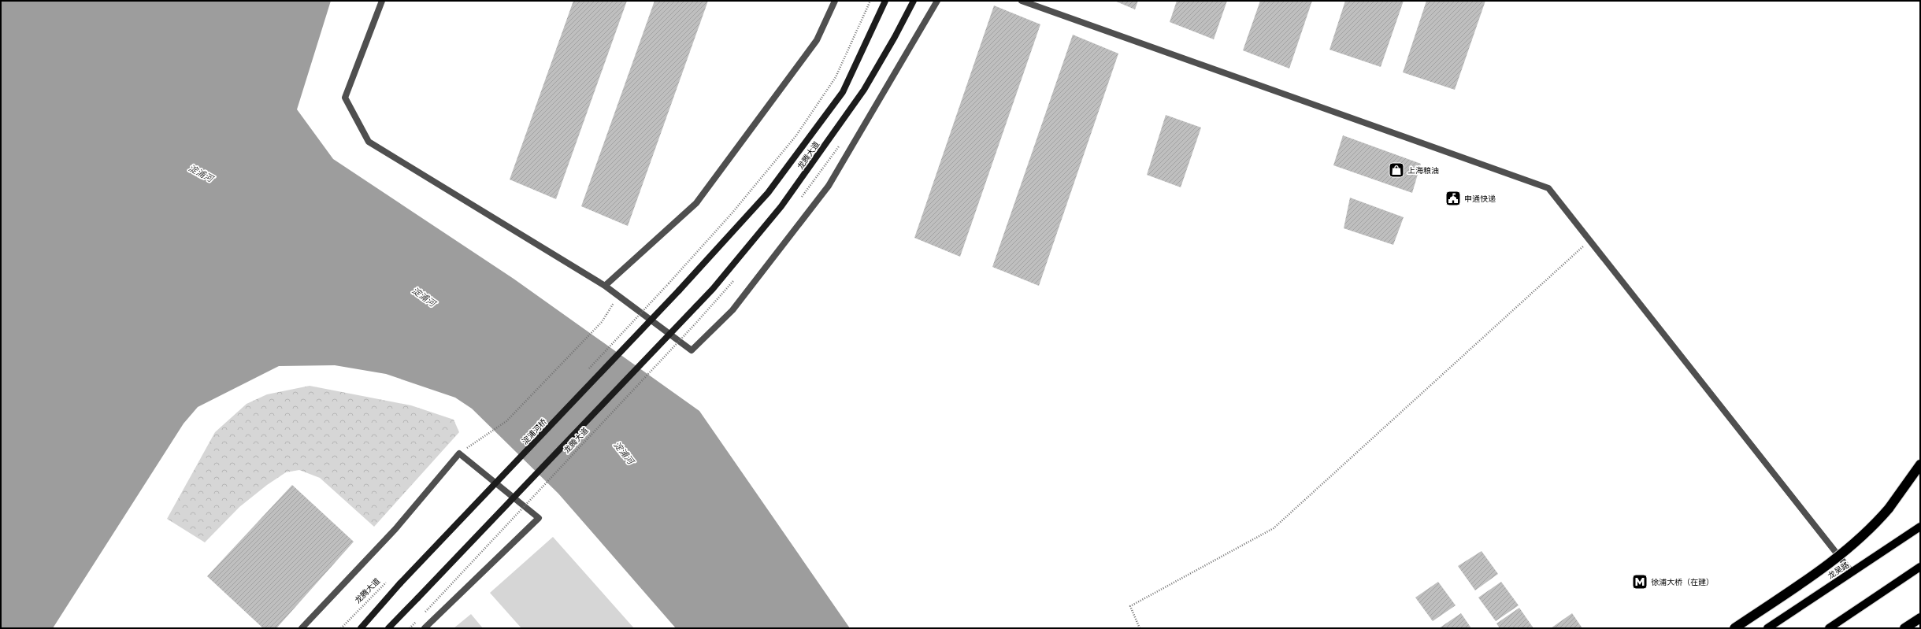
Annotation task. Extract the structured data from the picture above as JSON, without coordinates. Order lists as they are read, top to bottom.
{
  "streets": {
    "main road": ["龙腾大道", "淀浦河桥", "龙吴路"]
  },
  "crossings": [
    ["龙腾大道", "淀浦河桥"]
  ],
  "water": ["淀浦河"],
  "places": {
    "shop": ["上海粮油"],
    "public building": ["申通快递"],
    "metro station": ["徐浦大桥（在建）"]
  }
}
